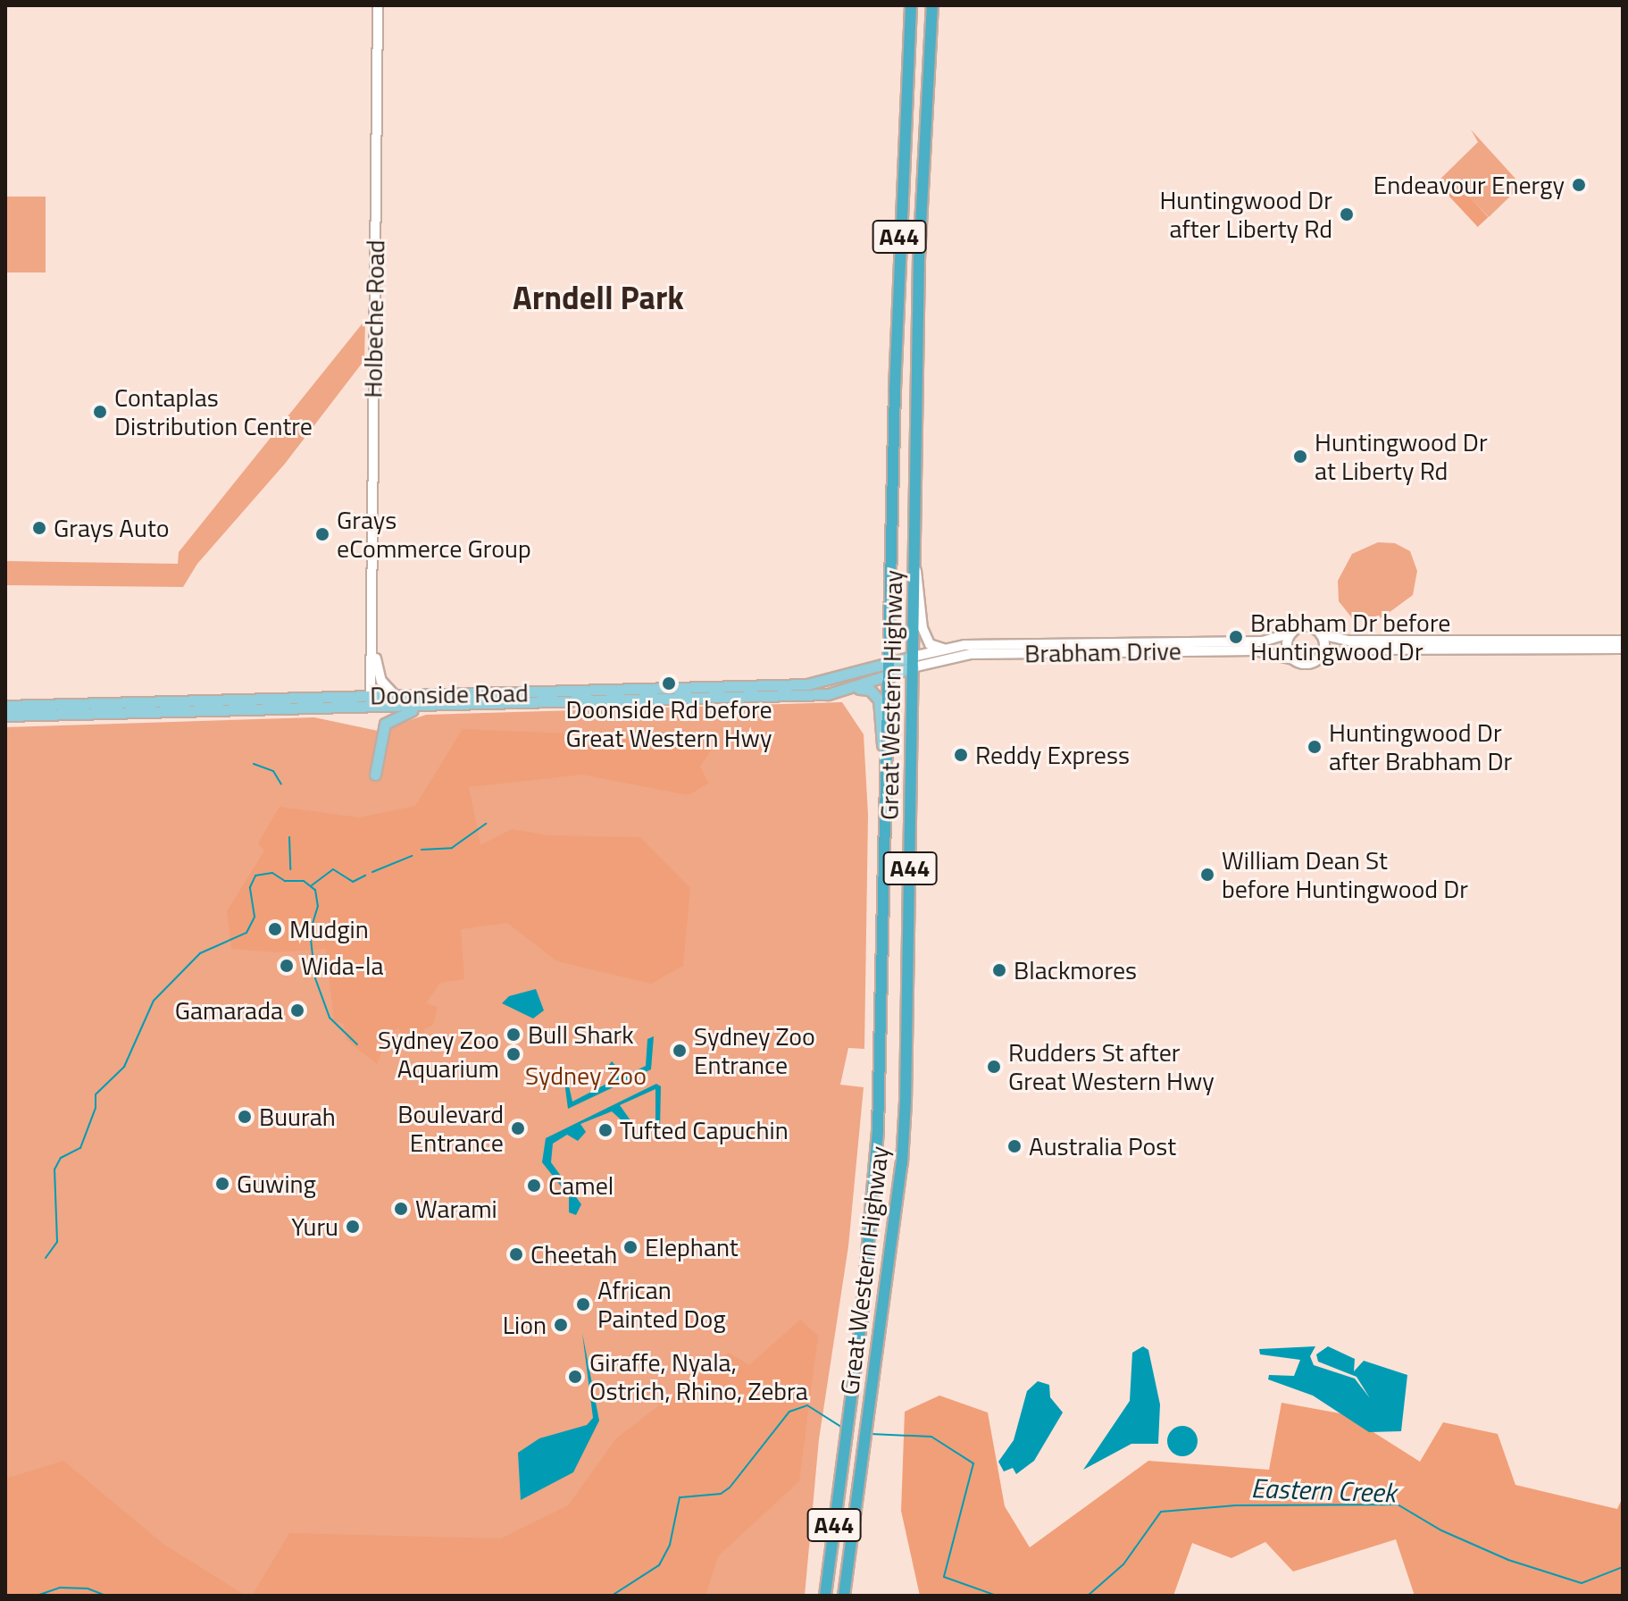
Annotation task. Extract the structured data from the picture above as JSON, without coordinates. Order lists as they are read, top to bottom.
{
  "streets": {
    "highway": ["A44", "Great Western Highway"],
    "main road": ["Holbeche Road", "Brabham Drive", "Doonside Road"]
  },
  "crossings": [
    ["Holbeche Road", "Doonside Road"],
    ["Brabham Drive", "Doonside Road"],
    ["Brabham Drive", "Great Western Highway"],
    ["Doonside Road", "Great Western Highway"]
  ],
  "districts": ["Arndell Park"],
  "water": ["Eastern Creek"],
  "parks": ["Sydney Zoo"],
  "places": [
    "Endeavour Energy",
    "Huntingwood Dr after Liberty Rd",
    "Contaplas Distribution Centre",
    "Huntingwood Dr at Liberty Rd",
    "Grays Auto",
    "Grays eCommerce Group",
    "Brabham Dr before Huntingwood Dr",
    "Doonside Rd before Great Western Hwy",
    "Huntingwood Dr after Brabham Dr",
    "Reddy Express",
    "William Dean St before Huntingwood Dr",
    "Mudgin",
    "Wida-la",
    "Blackmores",
    "Gamarada",
    "Bull Shark",
    "Sydney Zoo Entrance",
    "Sydney Zoo Aquarium",
    "Rudders St after Great Western Hwy",
    "Buurah",
    "Boulevard Entrance",
    "Tufted Capuchin",
    "Australia Post",
    "Guwing",
    "Camel",
    "Warami",
    "Yuru",
    "Elephant",
    "Cheetah",
    "African Painted Dog",
    "Lion",
    "Giraffe, Nyala, Ostrich, Rhino, Zebra"
  ]
}
